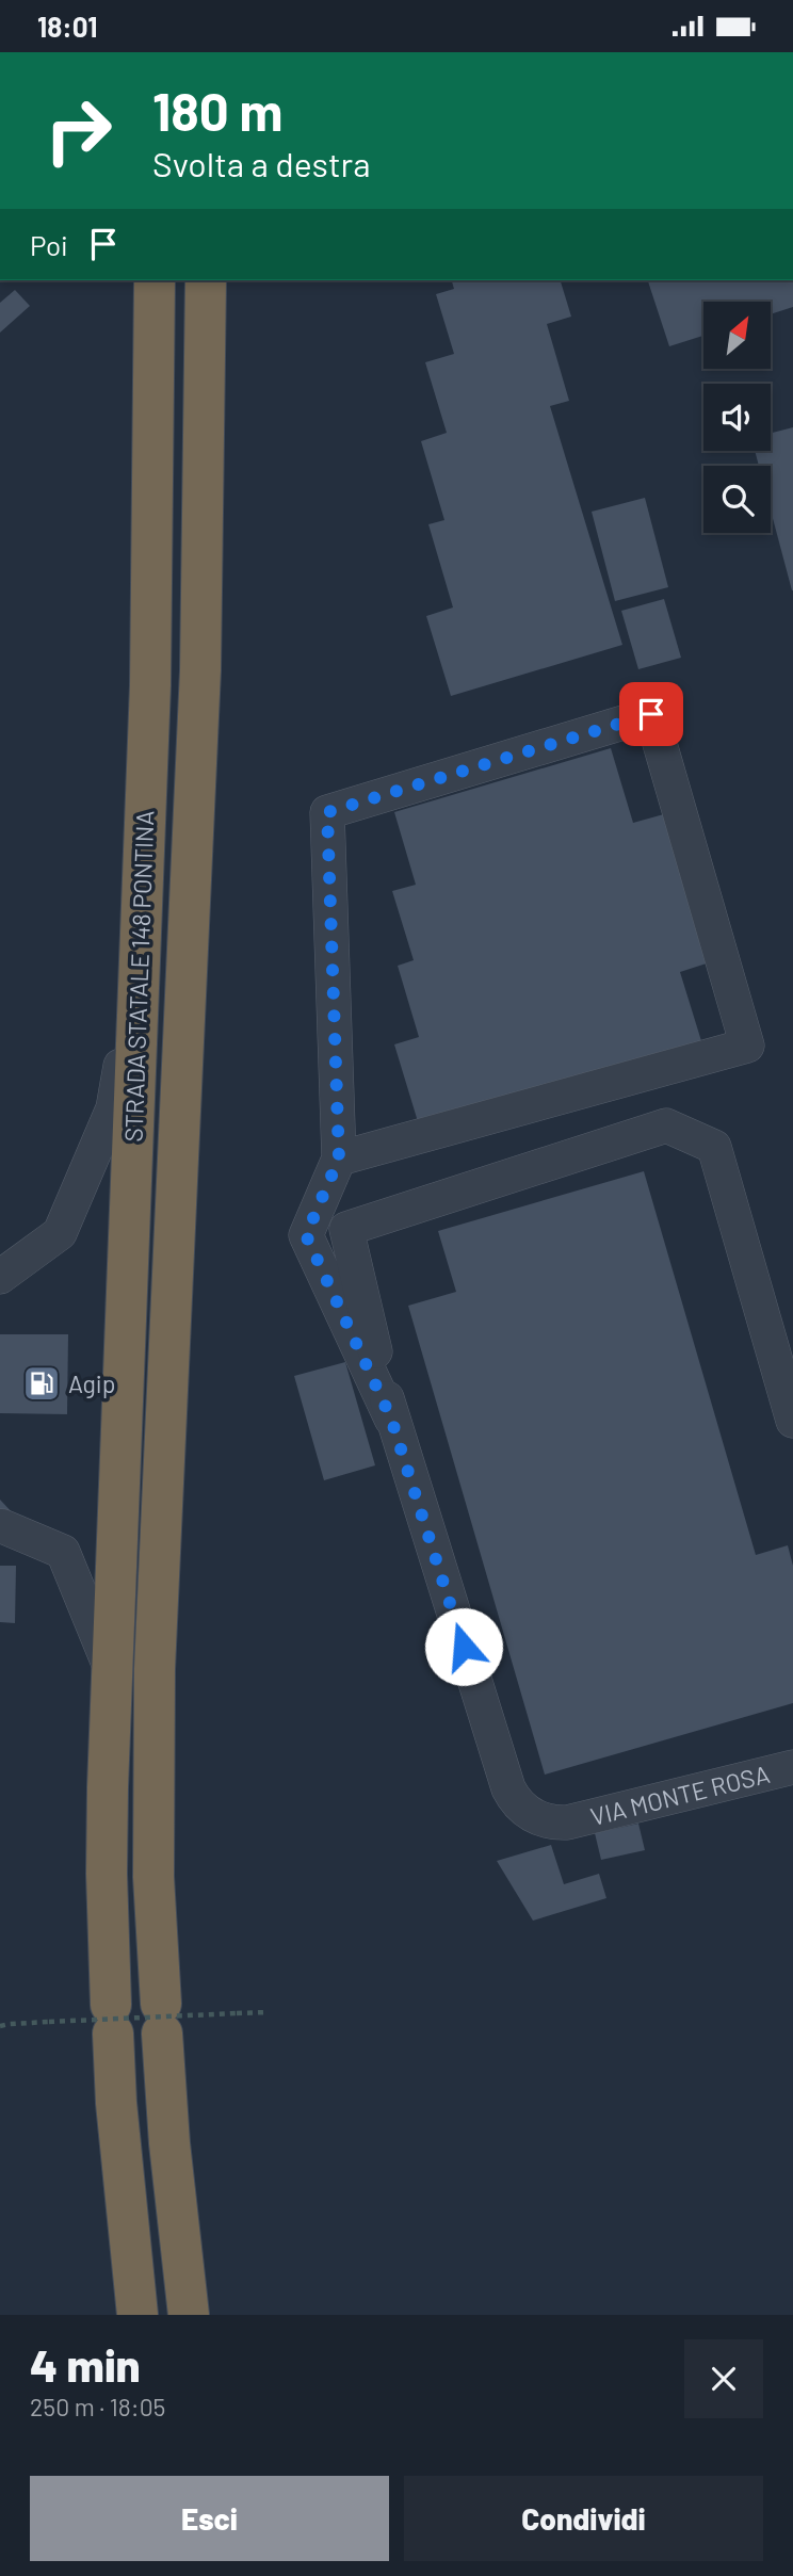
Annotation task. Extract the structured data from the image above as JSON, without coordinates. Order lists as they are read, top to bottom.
{
  "streets": {
    "highway": ["STRADA STATALE 148 PONTINA"],
    "street": ["VIA MONTE ROSA"]
  },
  "places": {
    "fuel station": ["Agip"]
  },
  "north": "top right",
  "page": {
    "status": "18:01",
    "turn": ["180 m", "Svolta a destra"],
    "then": "Poi",
    "heading": ["4 min", "250 m · 18:05"],
    "buttons": ["Esci", "Condividi"]
  }
}
